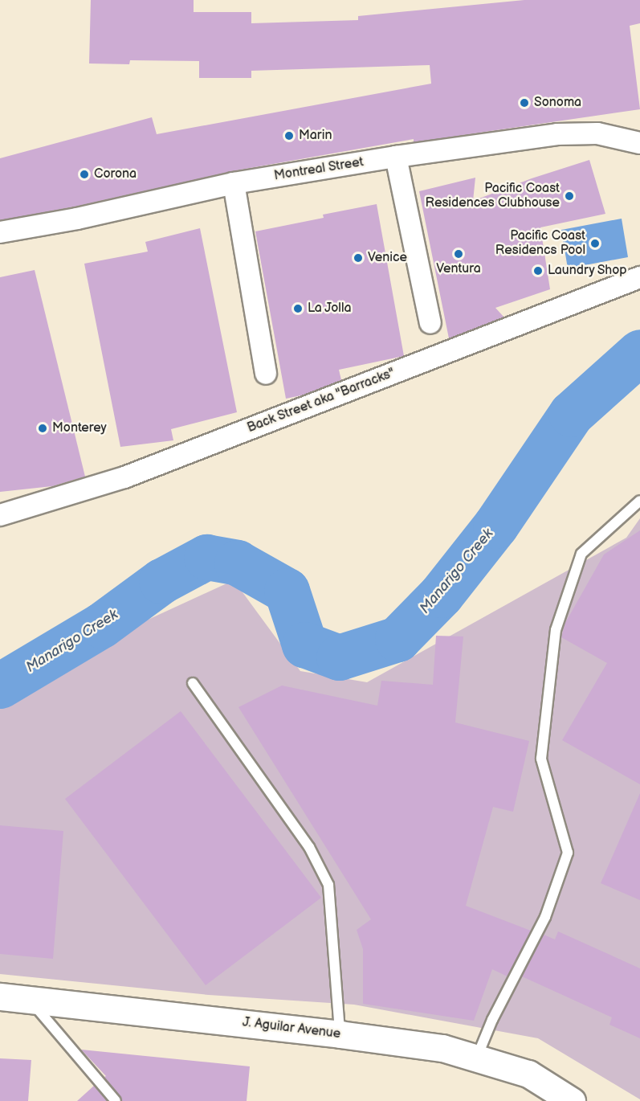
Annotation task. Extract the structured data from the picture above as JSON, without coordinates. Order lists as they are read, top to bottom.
{
  "streets": {
    "main road": ["J. Aguilar Avenue"],
    "street": ["Montreal Street", "Back Street aka \"Barracks\""]
  },
  "water": ["Manarigo Creek"],
  "places": [
    "Sonoma",
    "Marin",
    "Corona",
    "Pacific Coast Residences Clubhouse",
    "Pacific Coast Residencs Pool",
    "Ventura",
    "Venice",
    "Laundry Shop",
    "La Jolla",
    "Monterey"
  ]
}
